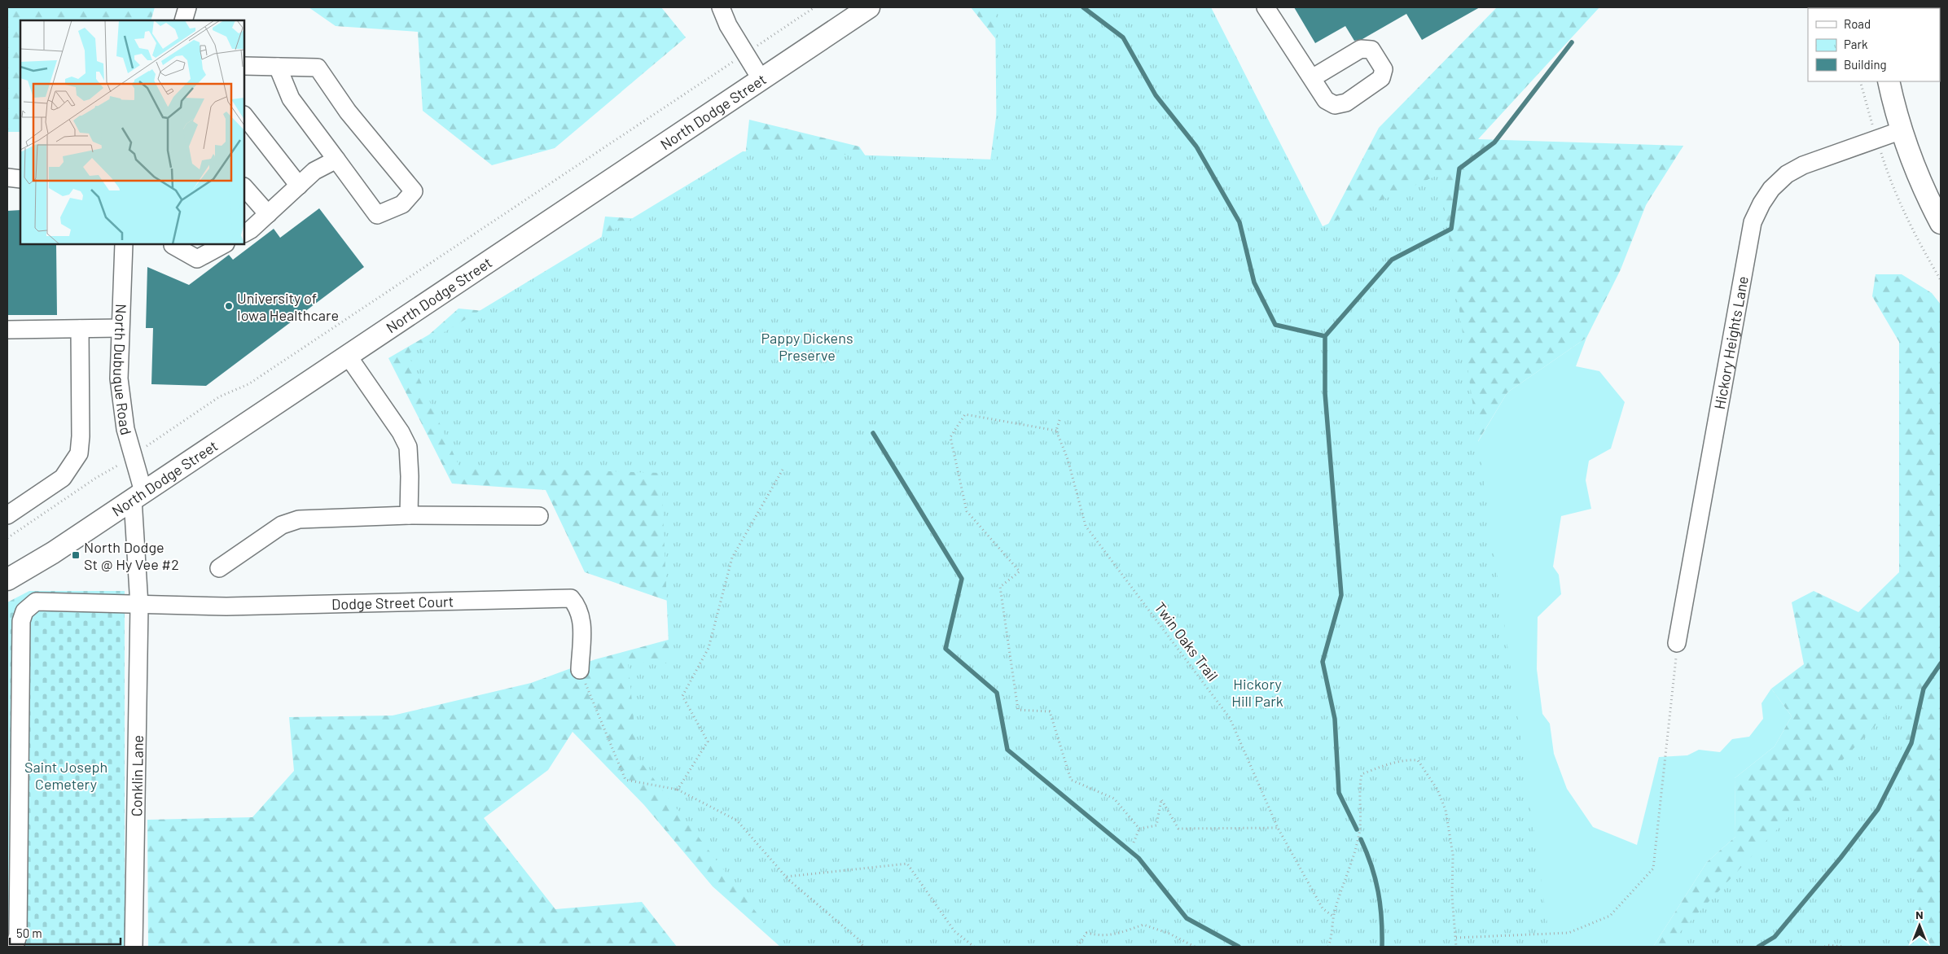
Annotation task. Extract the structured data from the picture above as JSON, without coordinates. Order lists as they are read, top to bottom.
{
  "streets": {
    "main road": ["North Dodge Street"],
    "street": [
      "Hickory Heights Lane",
      "North Dubuque Road",
      "Dodge Street Court",
      "Conklin Lane"
    ],
    "path": ["Twin Oaks Trail"]
  },
  "crossings": [
    ["North Dodge Street", "North Dubuque Road"],
    ["North Dodge Street", "Conklin Lane"],
    ["North Dubuque Road", "Conklin Lane"],
    ["Dodge Street Court", "Conklin Lane"]
  ],
  "parks": ["Pappy Dickens Preserve", "Hickory Hill Park", "Saint Joseph Cemetery"],
  "places": {
    "other": ["University of Iowa Healthcare"],
    "transit": ["North Dodge St @ Hy Vee #2"]
  },
  "legend": ["Road", "Park", "Building"],
  "scale_bar": "50 m",
  "north": "top"
}
